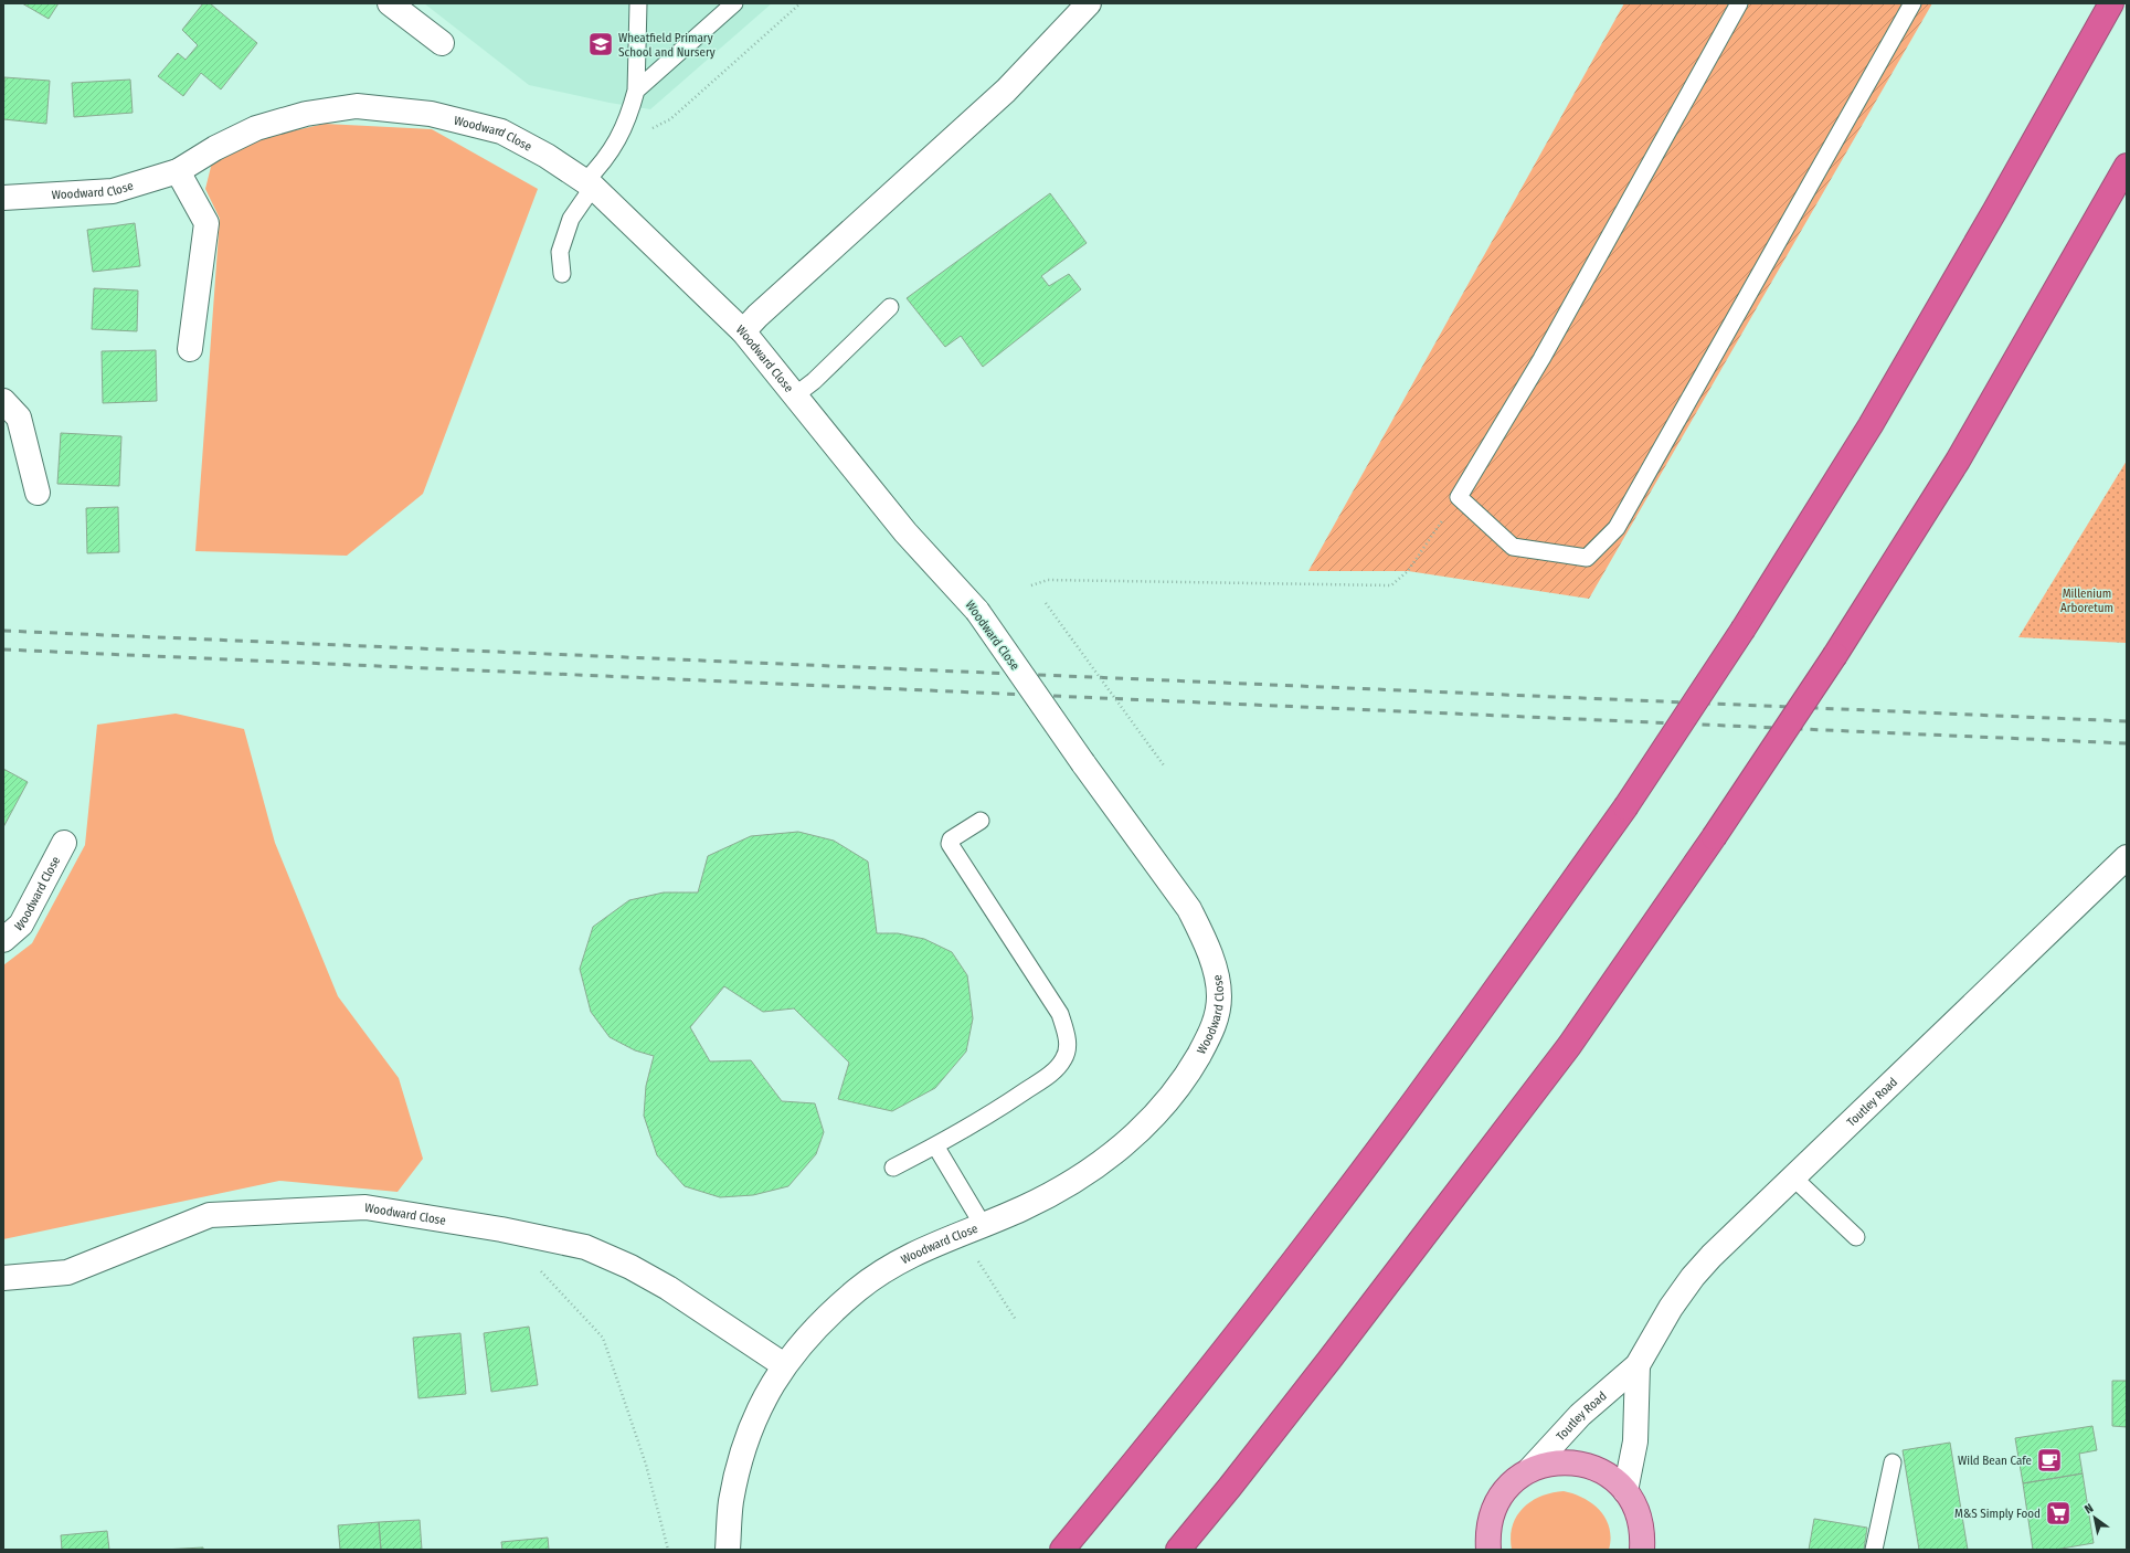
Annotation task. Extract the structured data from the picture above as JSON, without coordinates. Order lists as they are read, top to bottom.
{
  "streets": {
    "street": ["Woodward Close", "Toutley Road"]
  },
  "parks": ["Millenium Arboretum"],
  "places": {
    "school or university": ["Wheatfield Primary School and Nursery"],
    "cafe": ["Wild Bean Cafe"],
    "supermarket": ["M&S Simply Food"]
  },
  "north": "top left"
}
